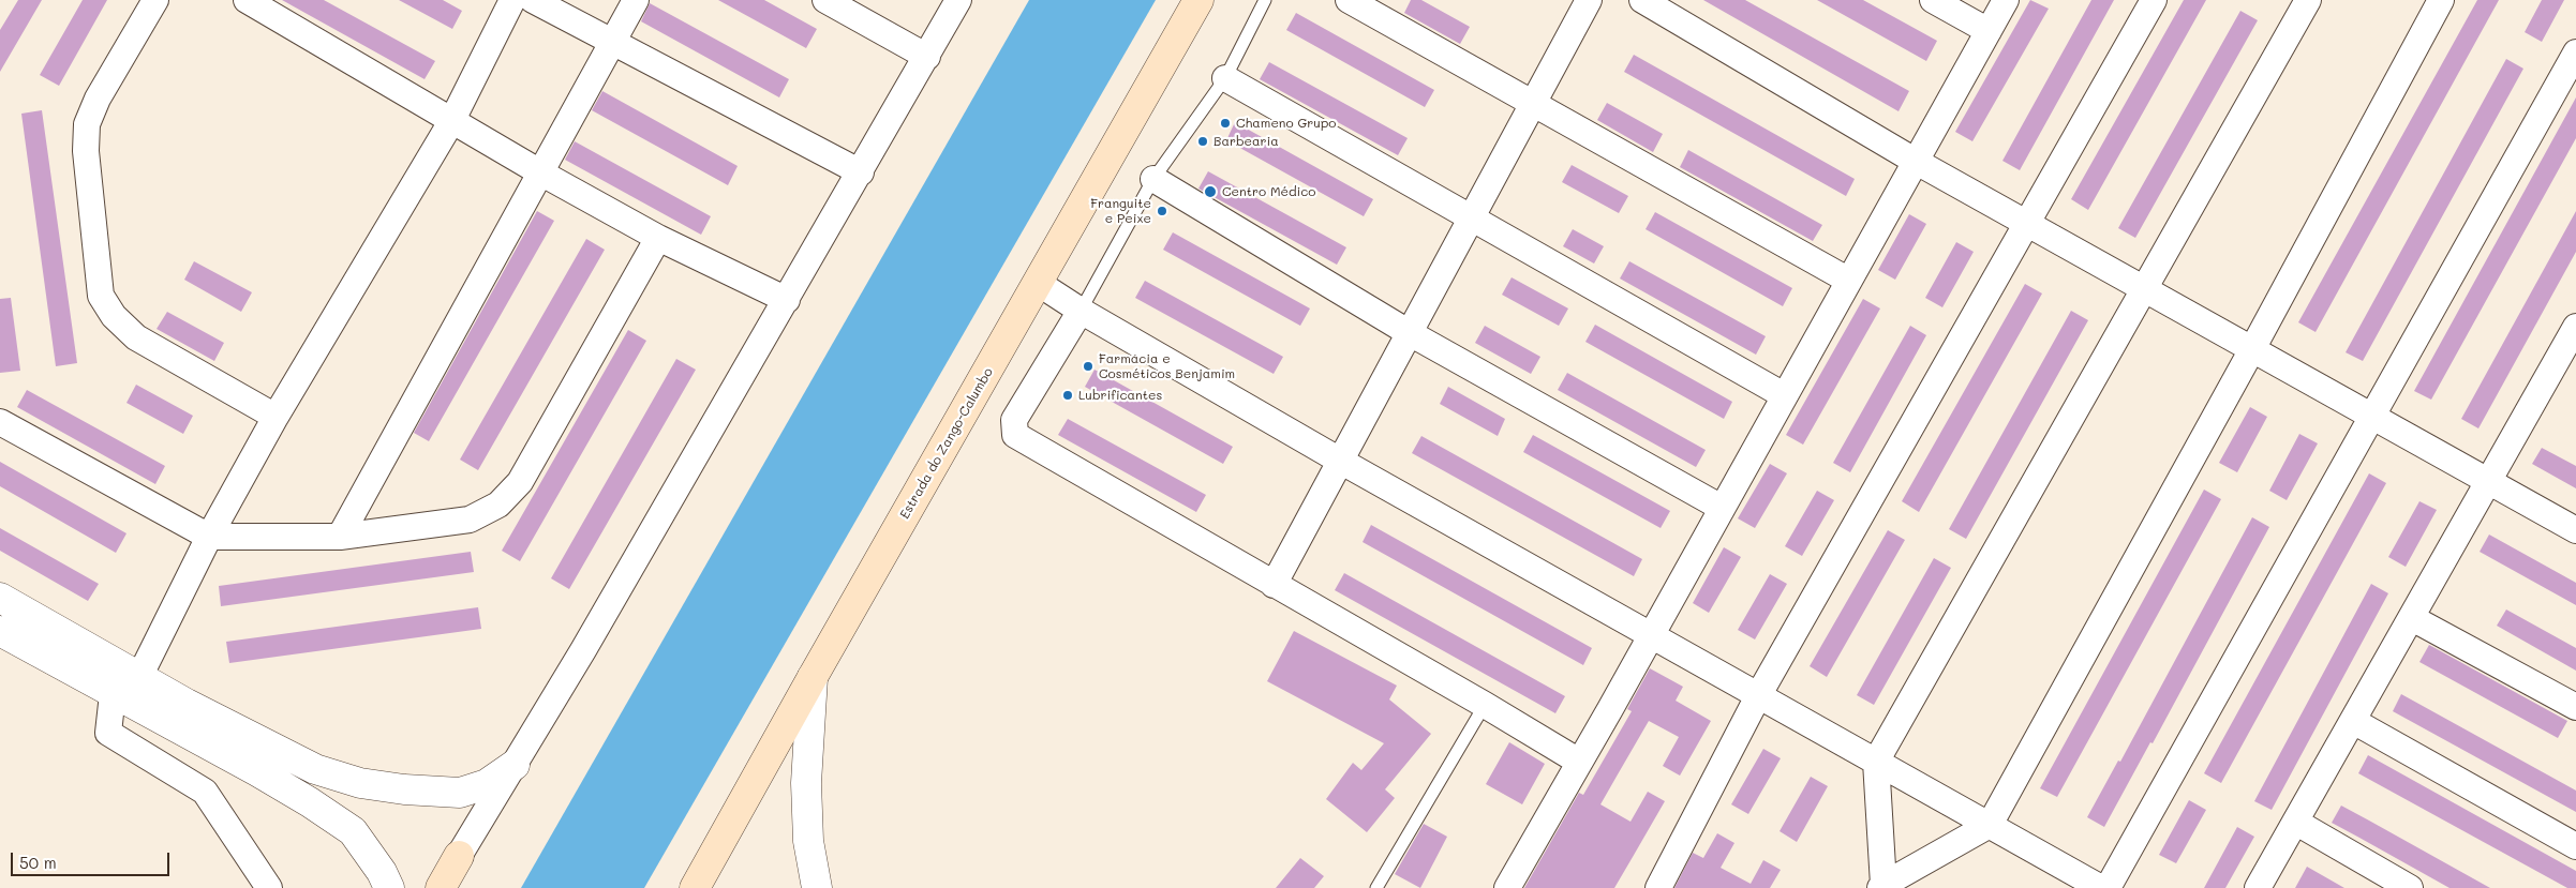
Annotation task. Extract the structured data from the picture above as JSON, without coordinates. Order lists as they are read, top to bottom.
{
  "streets": {
    "main road": ["Estrada do Zango-Calumbo"]
  },
  "places": [
    "Chameno Grupo",
    "Barbearia",
    "Centro Médico",
    "Franguite e Peixe",
    "Farmácia e Cosméticos Benjamim",
    "Lubrificantes"
  ],
  "scale_bar": "50 m"
}
